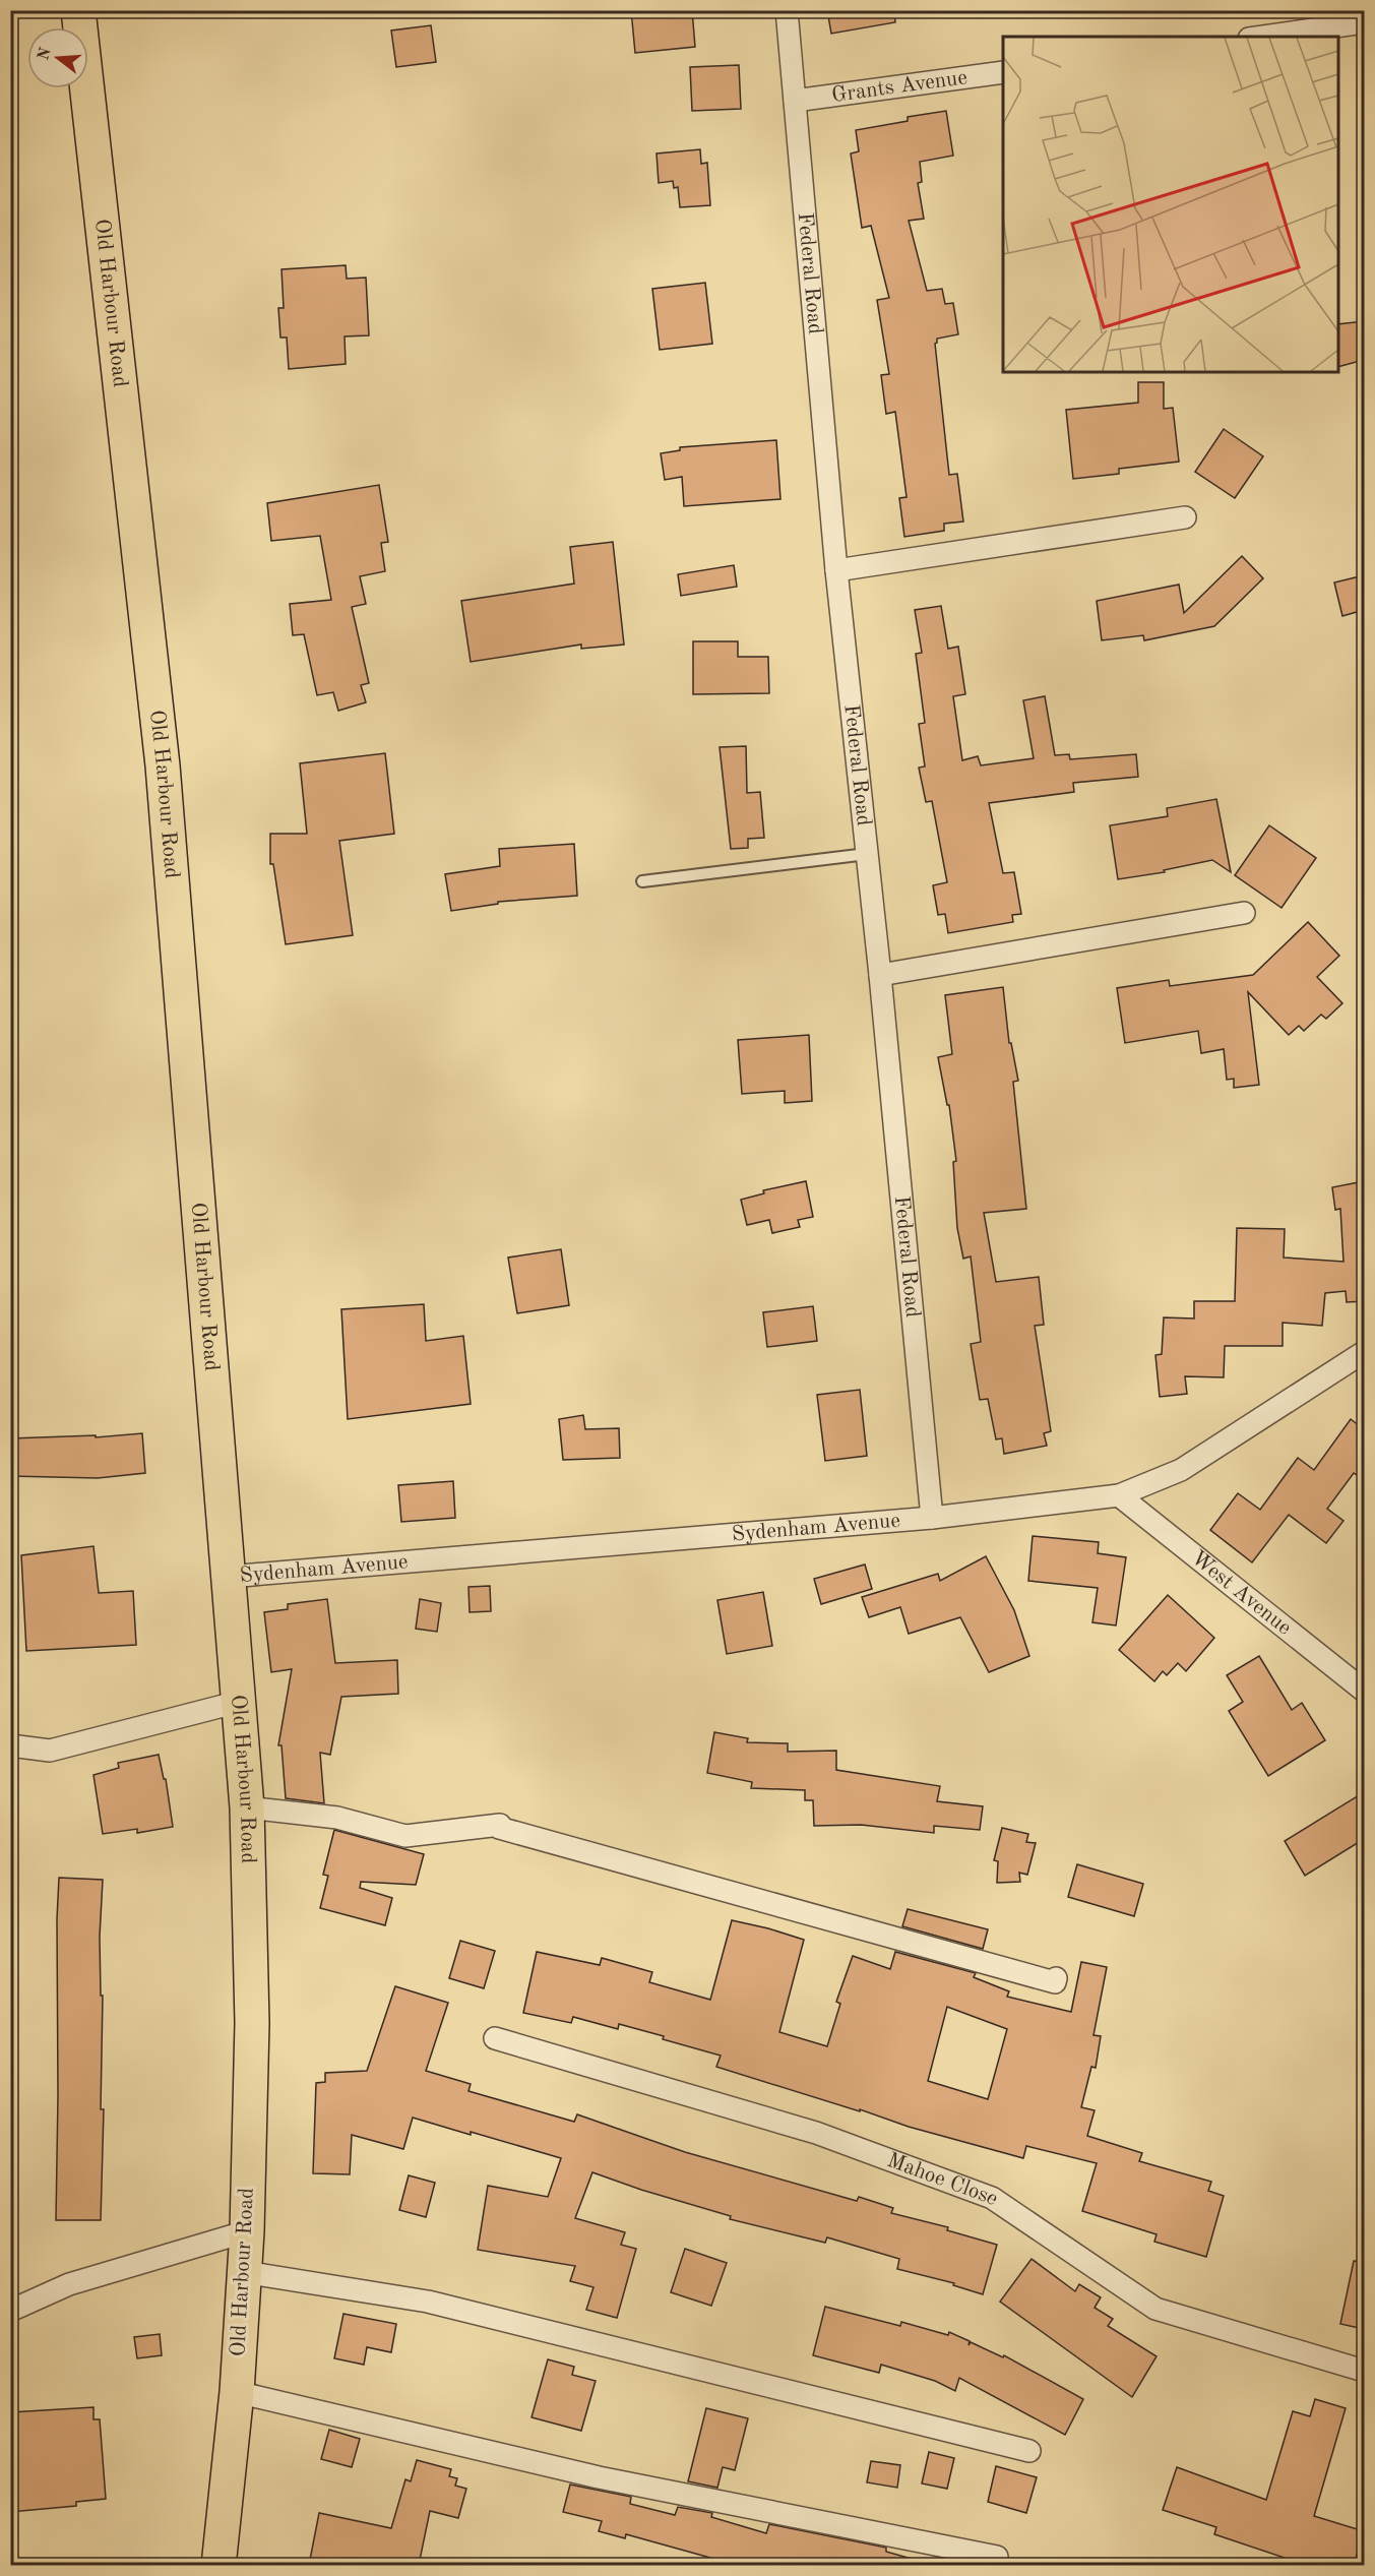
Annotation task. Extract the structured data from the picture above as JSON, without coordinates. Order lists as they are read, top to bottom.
{
  "streets": {
    "main road": ["Old Harbour Road"],
    "street": [
      "Grants Avenue",
      "Federal Road",
      "Sydenham Avenue",
      "West Avenue",
      "Mahoe Close"
    ]
  },
  "crossings": [
    ["Grants Avenue", "Federal Road"],
    ["Federal Road", "Sydenham Avenue"],
    ["Old Harbour Road", "Sydenham Avenue"],
    ["Sydenham Avenue", "West Avenue"]
  ],
  "north": "left"
}
